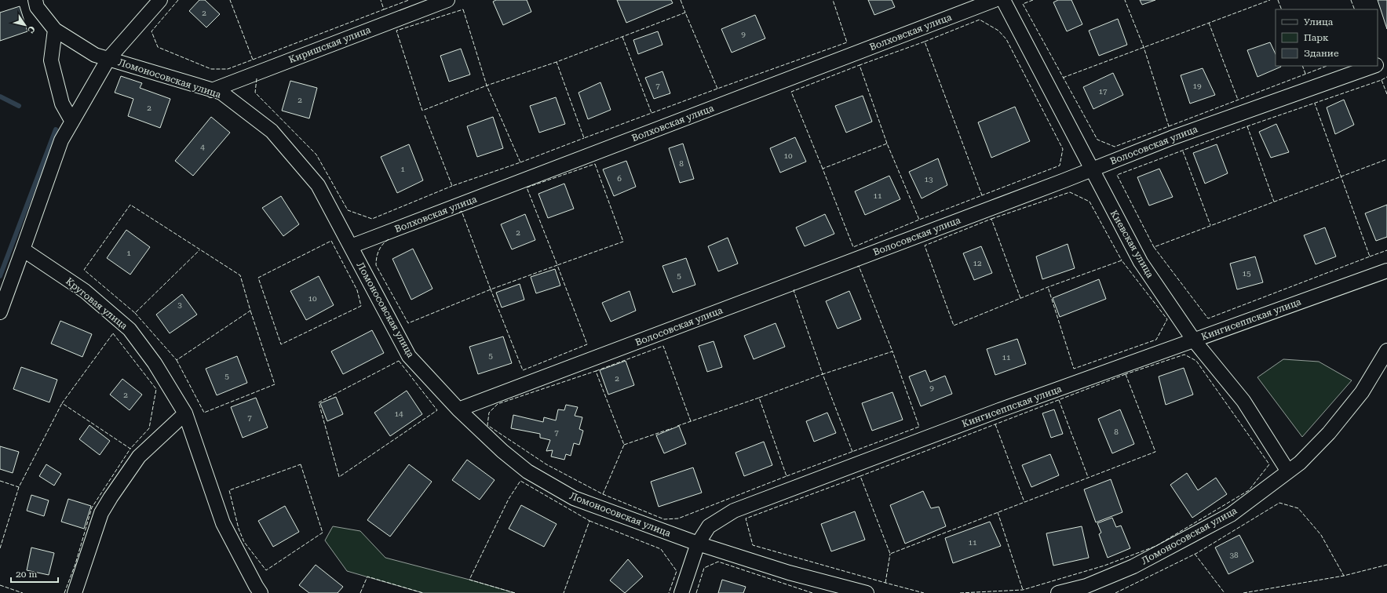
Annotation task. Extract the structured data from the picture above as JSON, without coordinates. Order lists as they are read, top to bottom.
{
  "streets": {
    "street": [
      "Волховская улица",
      "Киришская улица",
      "Ломоносовская улица",
      "Волосовская улица",
      "Киевская улица",
      "Круговая улица",
      "Кингисеппская улица"
    ]
  },
  "crossings": [
    ["Волховская улица", "Ломоносовская улица"],
    ["Киришская улица", "Ломоносовская улица"],
    ["Ломоносовская улица", "Волосовская улица"],
    ["Ломоносовская улица", "Киевская улица"],
    ["Ломоносовская улица", "Кингисеппская улица"],
    ["Волосовская улица", "Киевская улица"],
    ["Киевская улица", "Кингисеппская улица"]
  ],
  "house_numbers": [
    "2",
    "9",
    "7",
    "19",
    "17",
    "2",
    "2",
    "4",
    "10",
    "8",
    "1",
    "6",
    "13",
    "11",
    "2",
    "1",
    "12",
    "15",
    "5",
    "10",
    "3",
    "5",
    "11",
    "5",
    "2",
    "9",
    "2",
    "14",
    "7",
    "8",
    "7",
    "11",
    "38"
  ],
  "legend": ["Улица", "Парк", "Здание"],
  "scale_bar": "20 m",
  "north": "bottom right"
}
